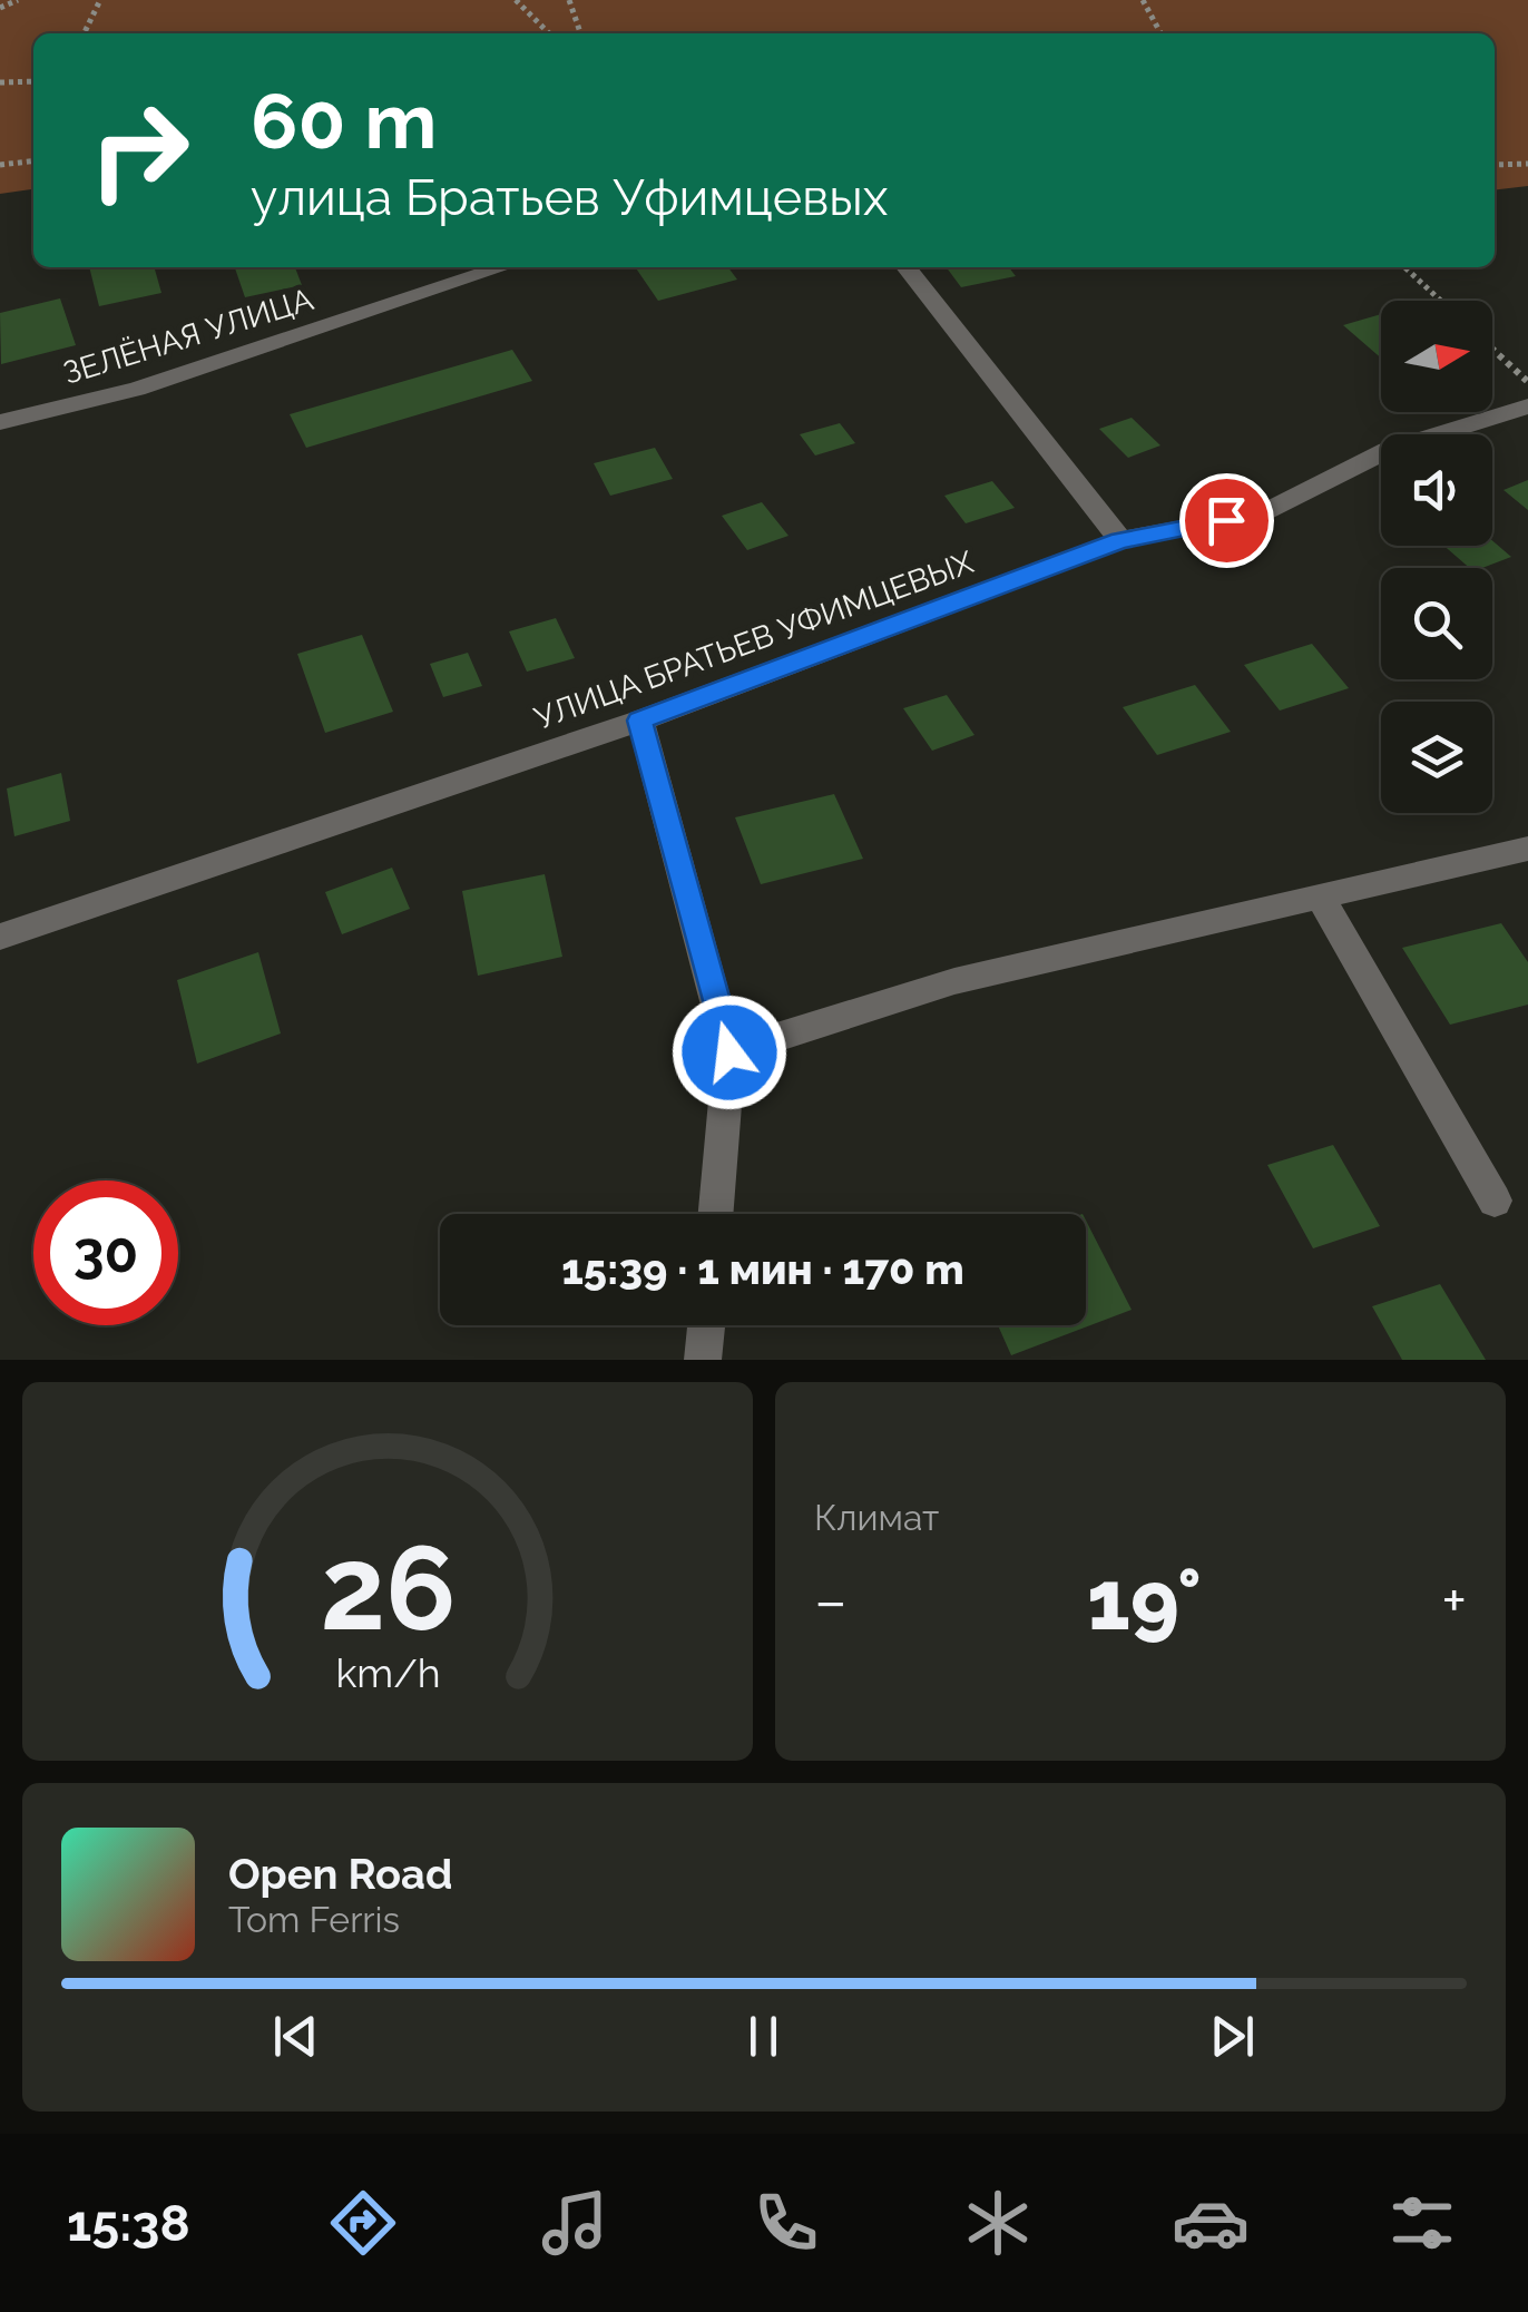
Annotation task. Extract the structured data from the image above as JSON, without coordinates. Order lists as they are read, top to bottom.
{
  "streets": {
    "street": ["ЗЕЛЁНАЯ УЛИЦА", "УЛИЦА БРАТЬЕВ УФИМЦЕВЫХ"]
  },
  "north": "right",
  "page": {
    "turn": ["60 m", "улица Братьев Уфимцевых"],
    "limit": "30",
    "trip": "15:39 · 1 мин · 170 m",
    "tile": "Климат",
    "heat": ["−", "19°", "+"],
    "song": ["Open Road", "Tom Ferris"],
    "tabs": "15:38",
    "gauge": ["26", "km/h"]
  }
}
